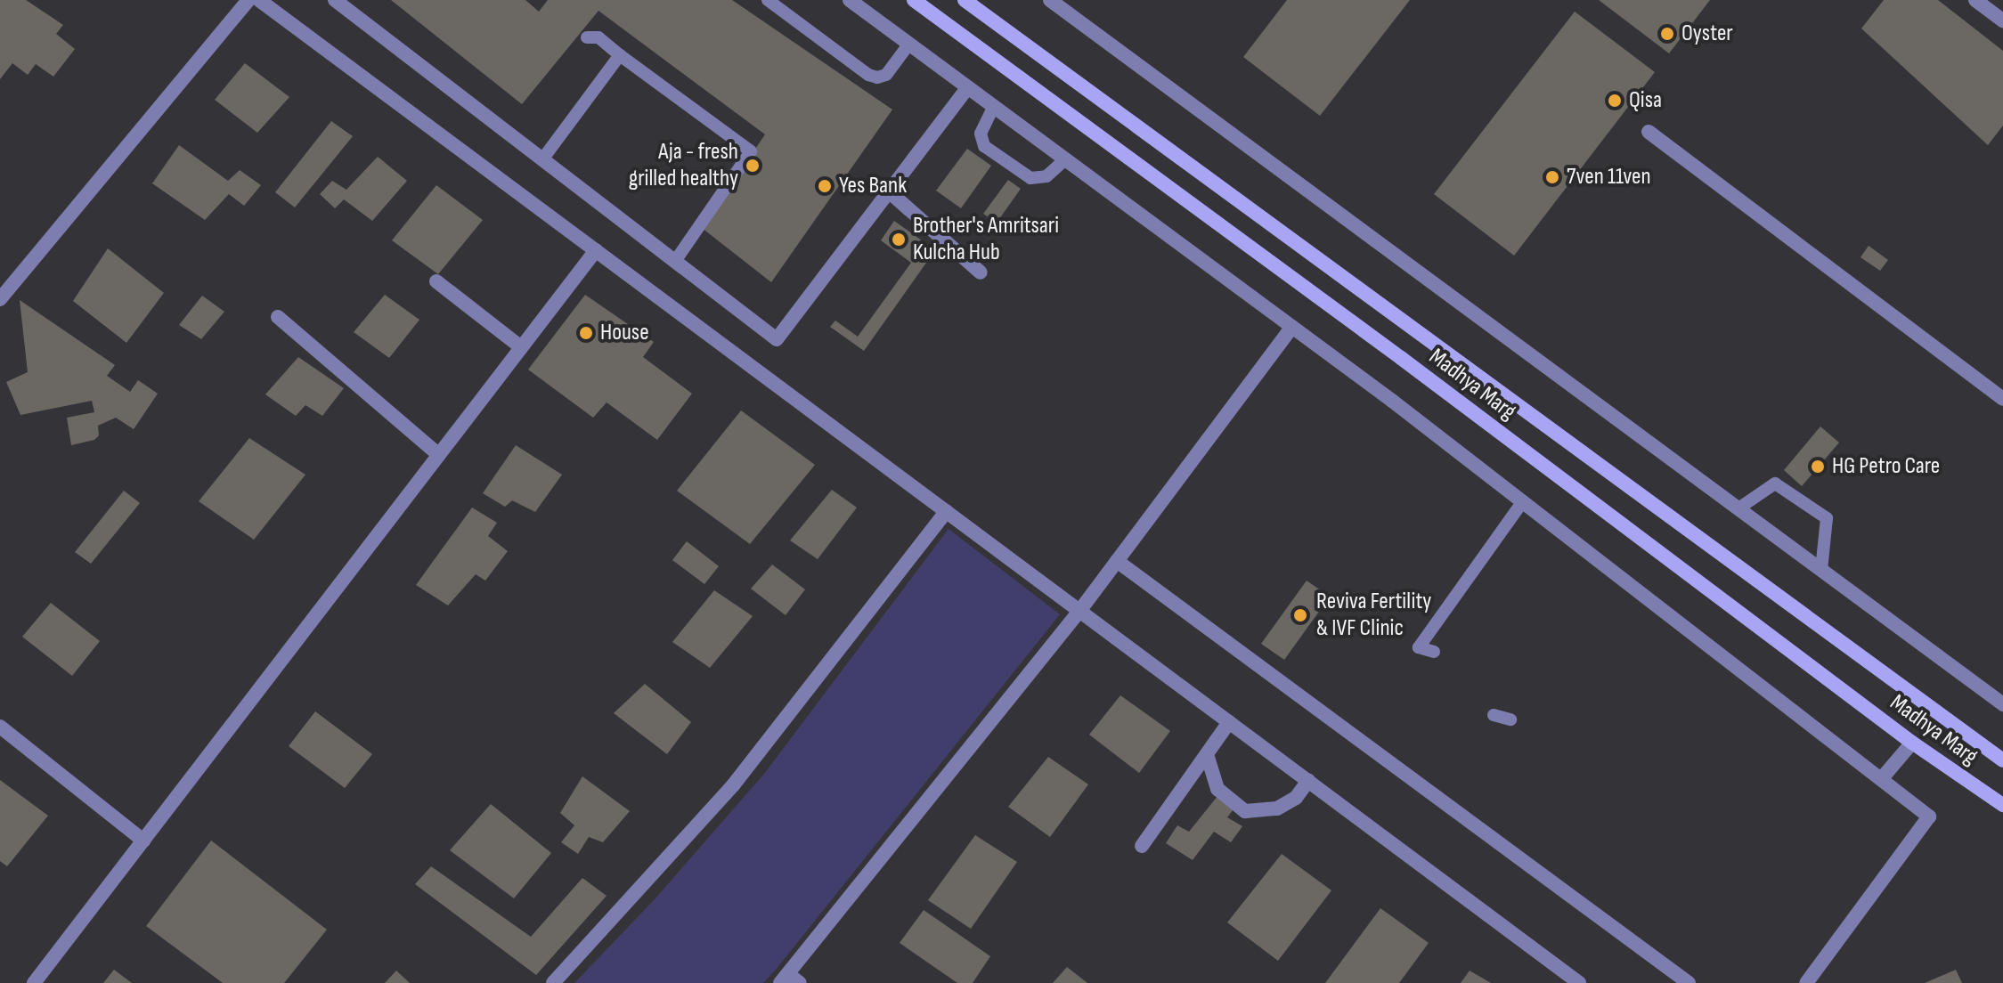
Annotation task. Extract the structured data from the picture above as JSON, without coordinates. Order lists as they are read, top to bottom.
{
  "streets": {
    "main road": ["Madhya Marg"]
  },
  "places": [
    "Oyster",
    "Qisa",
    "Aja - fresh grilled healthy",
    "7ven 11ven",
    "Yes Bank",
    "Brother's Amritsari Kulcha Hub",
    "House",
    "HG Petro Care",
    "Reviva Fertility & IVF Clinic"
  ]
}
